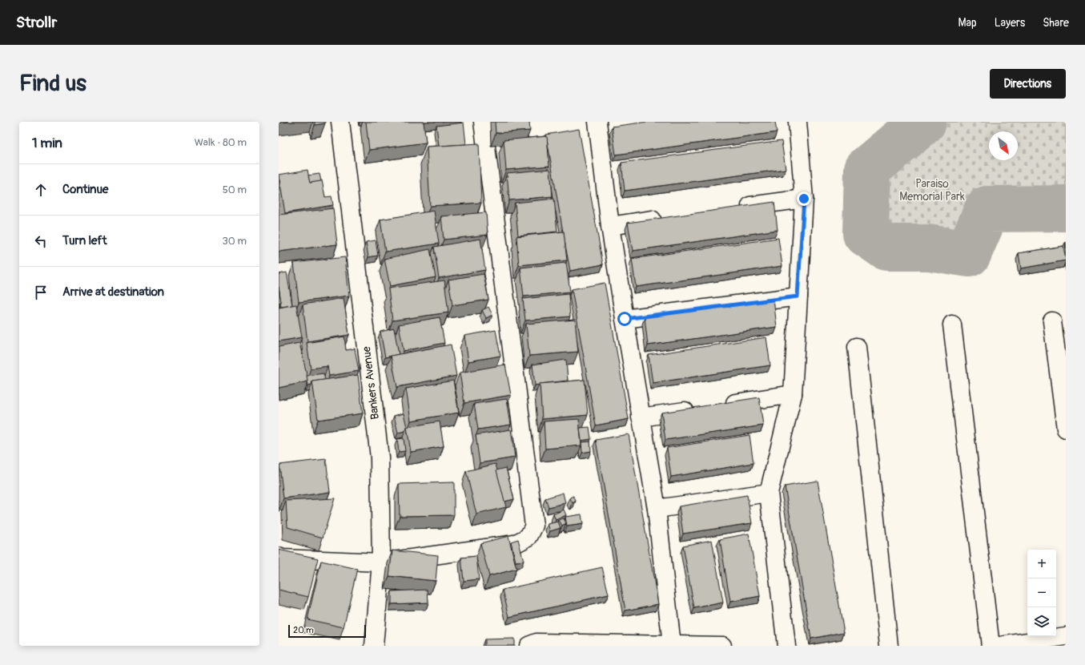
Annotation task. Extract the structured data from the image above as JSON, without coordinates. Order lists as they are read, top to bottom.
{
  "streets": {
    "street": ["Bankers Avenue"]
  },
  "parks": ["Paraiso Memorial Park"],
  "scale_bar": "20 m",
  "north": "bottom right",
  "page": {
    "header": "Strollr",
    "nav": ["Map", "Layers", "Share"],
    "buttons": "Directions",
    "title": "Find us",
    "heading": ["1 min", "Walk · 80 m"],
    "list": [
      ["Continue", "50 m"],
      ["Turn left", "30 m"],
      "Arrive at destination"
    ],
    "map_buttons": ["+", "−"],
    "scale": "20 m"
  }
}
